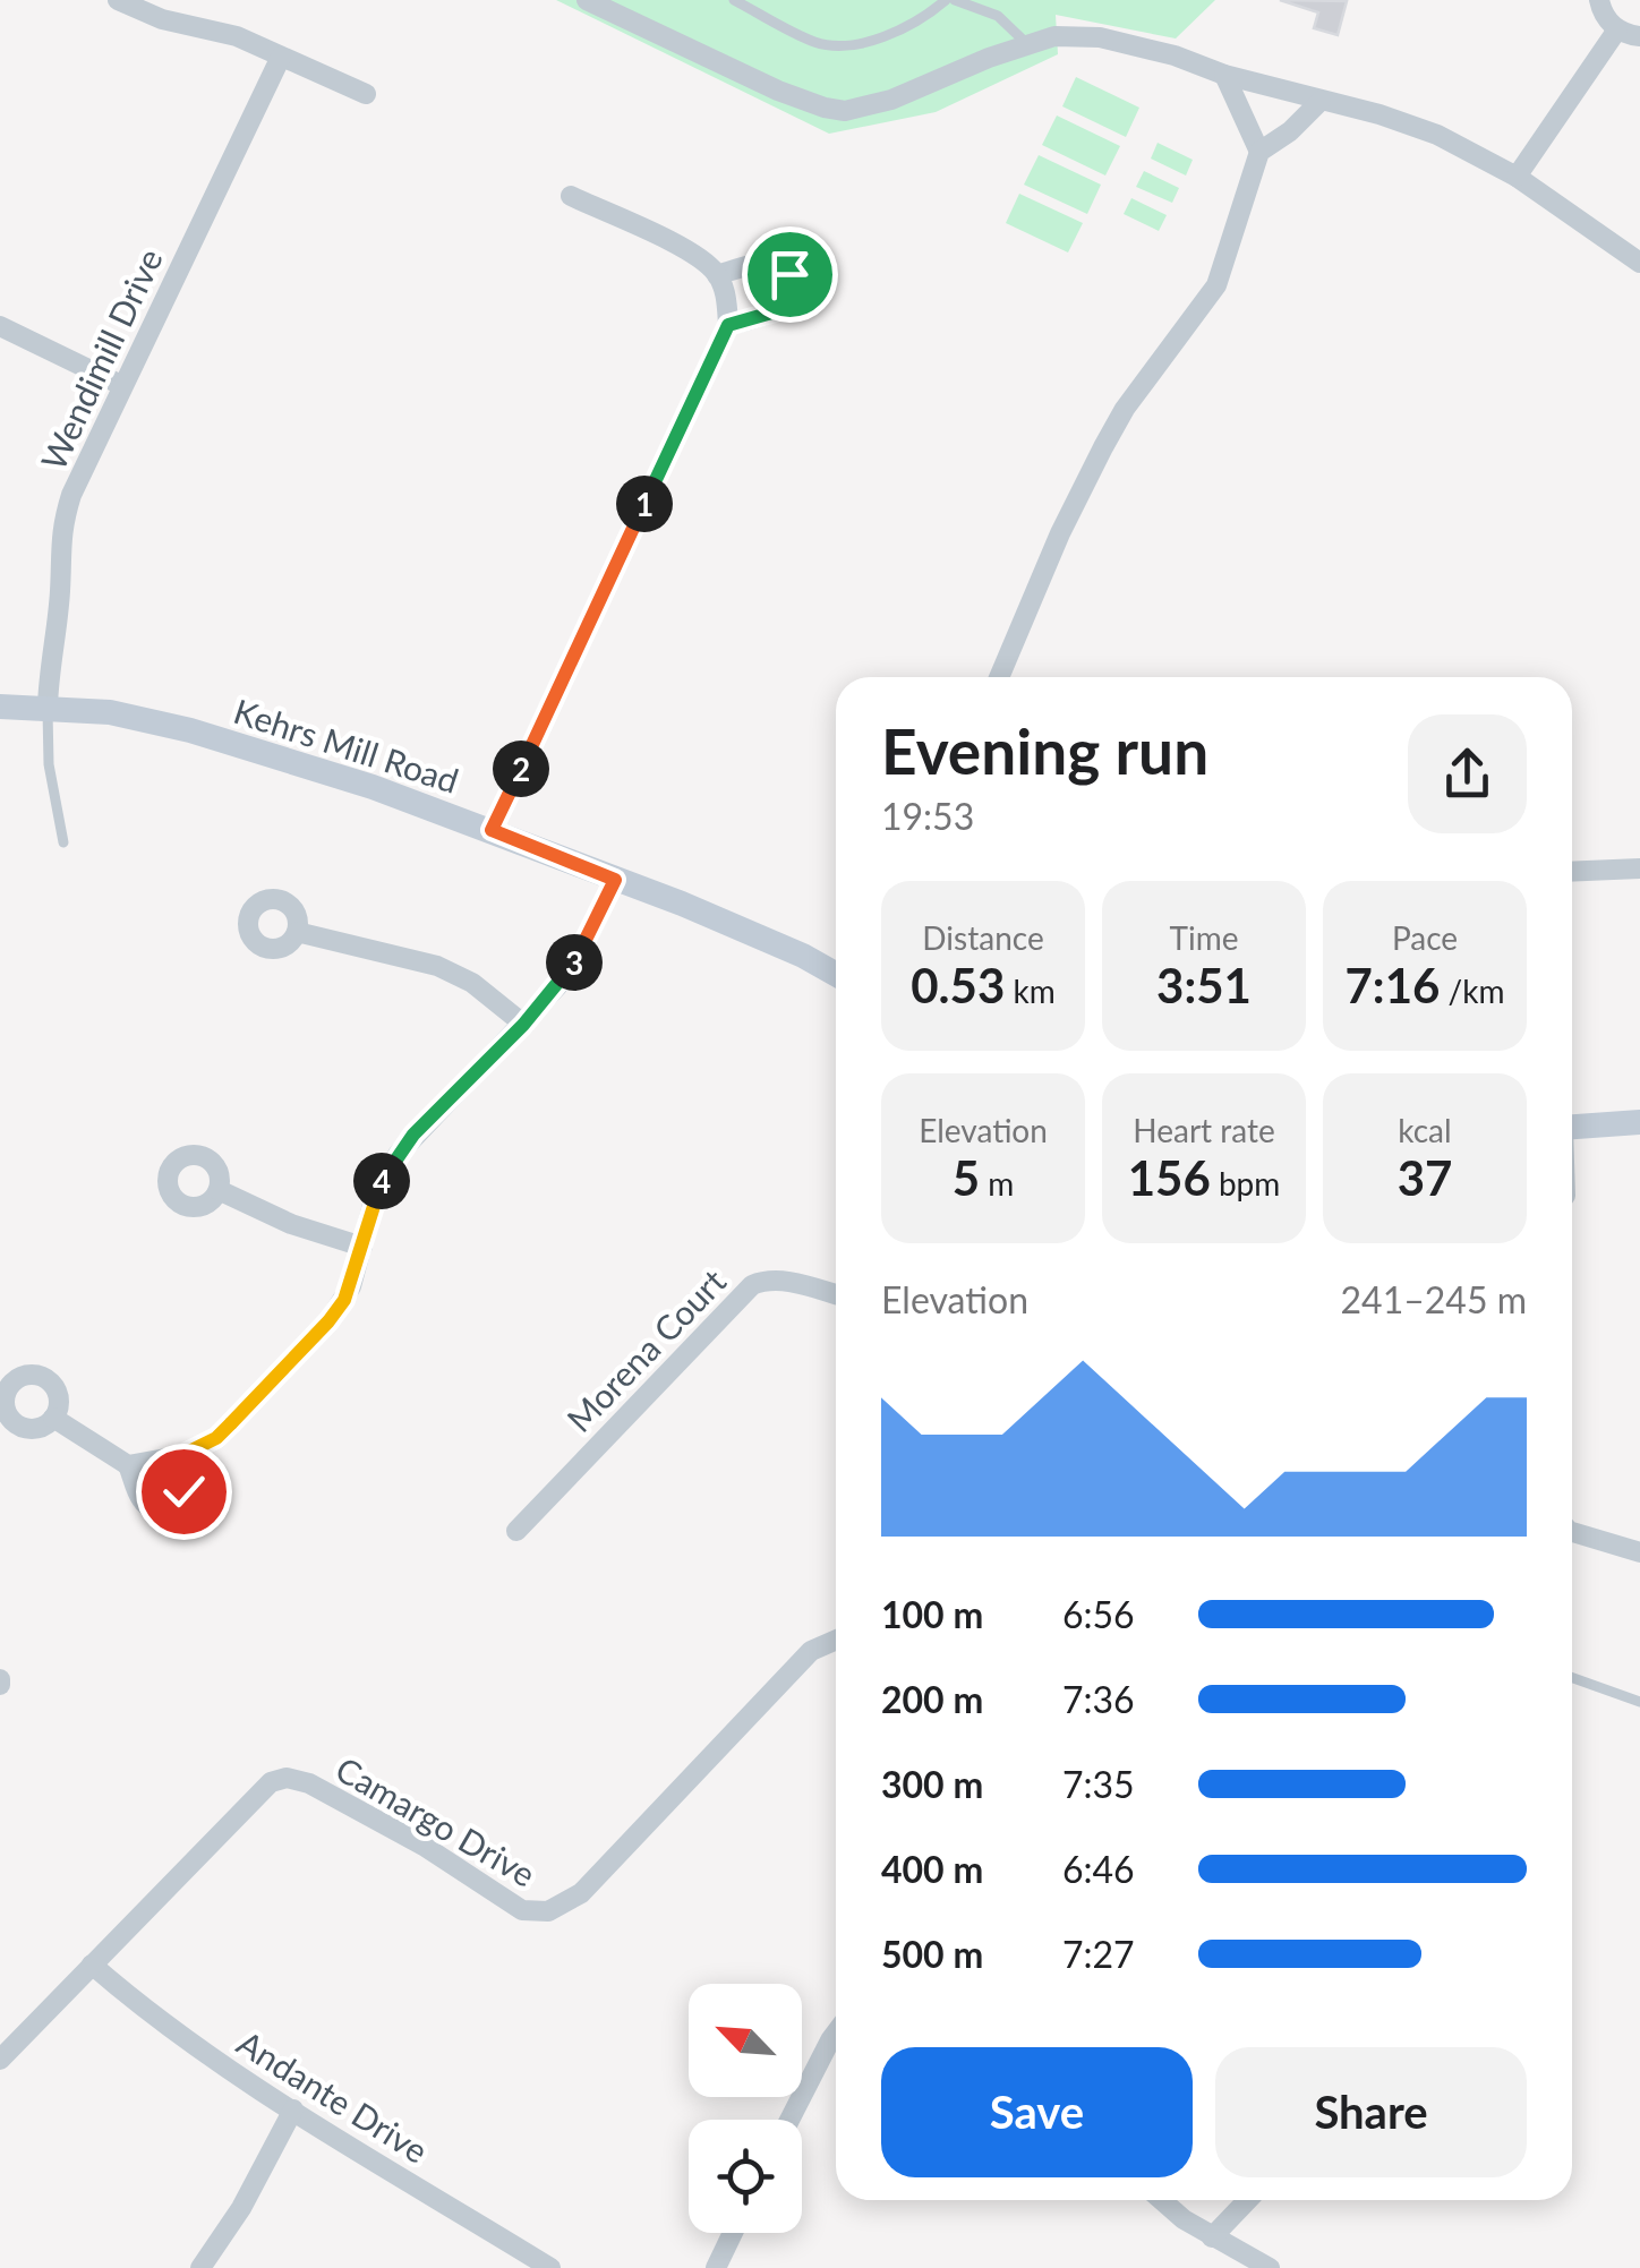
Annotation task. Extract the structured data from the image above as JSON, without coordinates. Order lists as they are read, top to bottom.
{
  "streets": {
    "main road": ["Kehrs Mill Road"],
    "street": [
      "Wendimill Drive",
      "Morena Court",
      "Camargo Drive",
      "Andante Drive"
    ]
  },
  "crossings": [
    ["Wendimill Drive", "Kehrs Mill Road"],
    ["Camargo Drive", "Andante Drive"]
  ],
  "north": "top left",
  "page": {
    "pins": [
      "1",
      "2",
      "3",
      "4"
    ],
    "heading": ["Evening run", "19:53"],
    "stats": [
      ["Distance", "0.53 km"],
      ["Time", "3:51"],
      ["Pace", "7:16 /km"],
      ["Elevation", "5 m"],
      ["Heart rate", "156 bpm"],
      ["kcal", "37"]
    ],
    "chart": ["Elevation", "241–245 m"],
    "list": [
      {
        "name": "100 m",
        "note": "6:56"
      },
      {
        "name": "200 m",
        "note": "7:36"
      },
      {
        "name": "300 m",
        "note": "7:35"
      },
      {
        "name": "400 m",
        "note": "6:46"
      },
      {
        "name": "500 m",
        "note": "7:27"
      }
    ],
    "buttons": ["Save", "Share"]
  }
}
